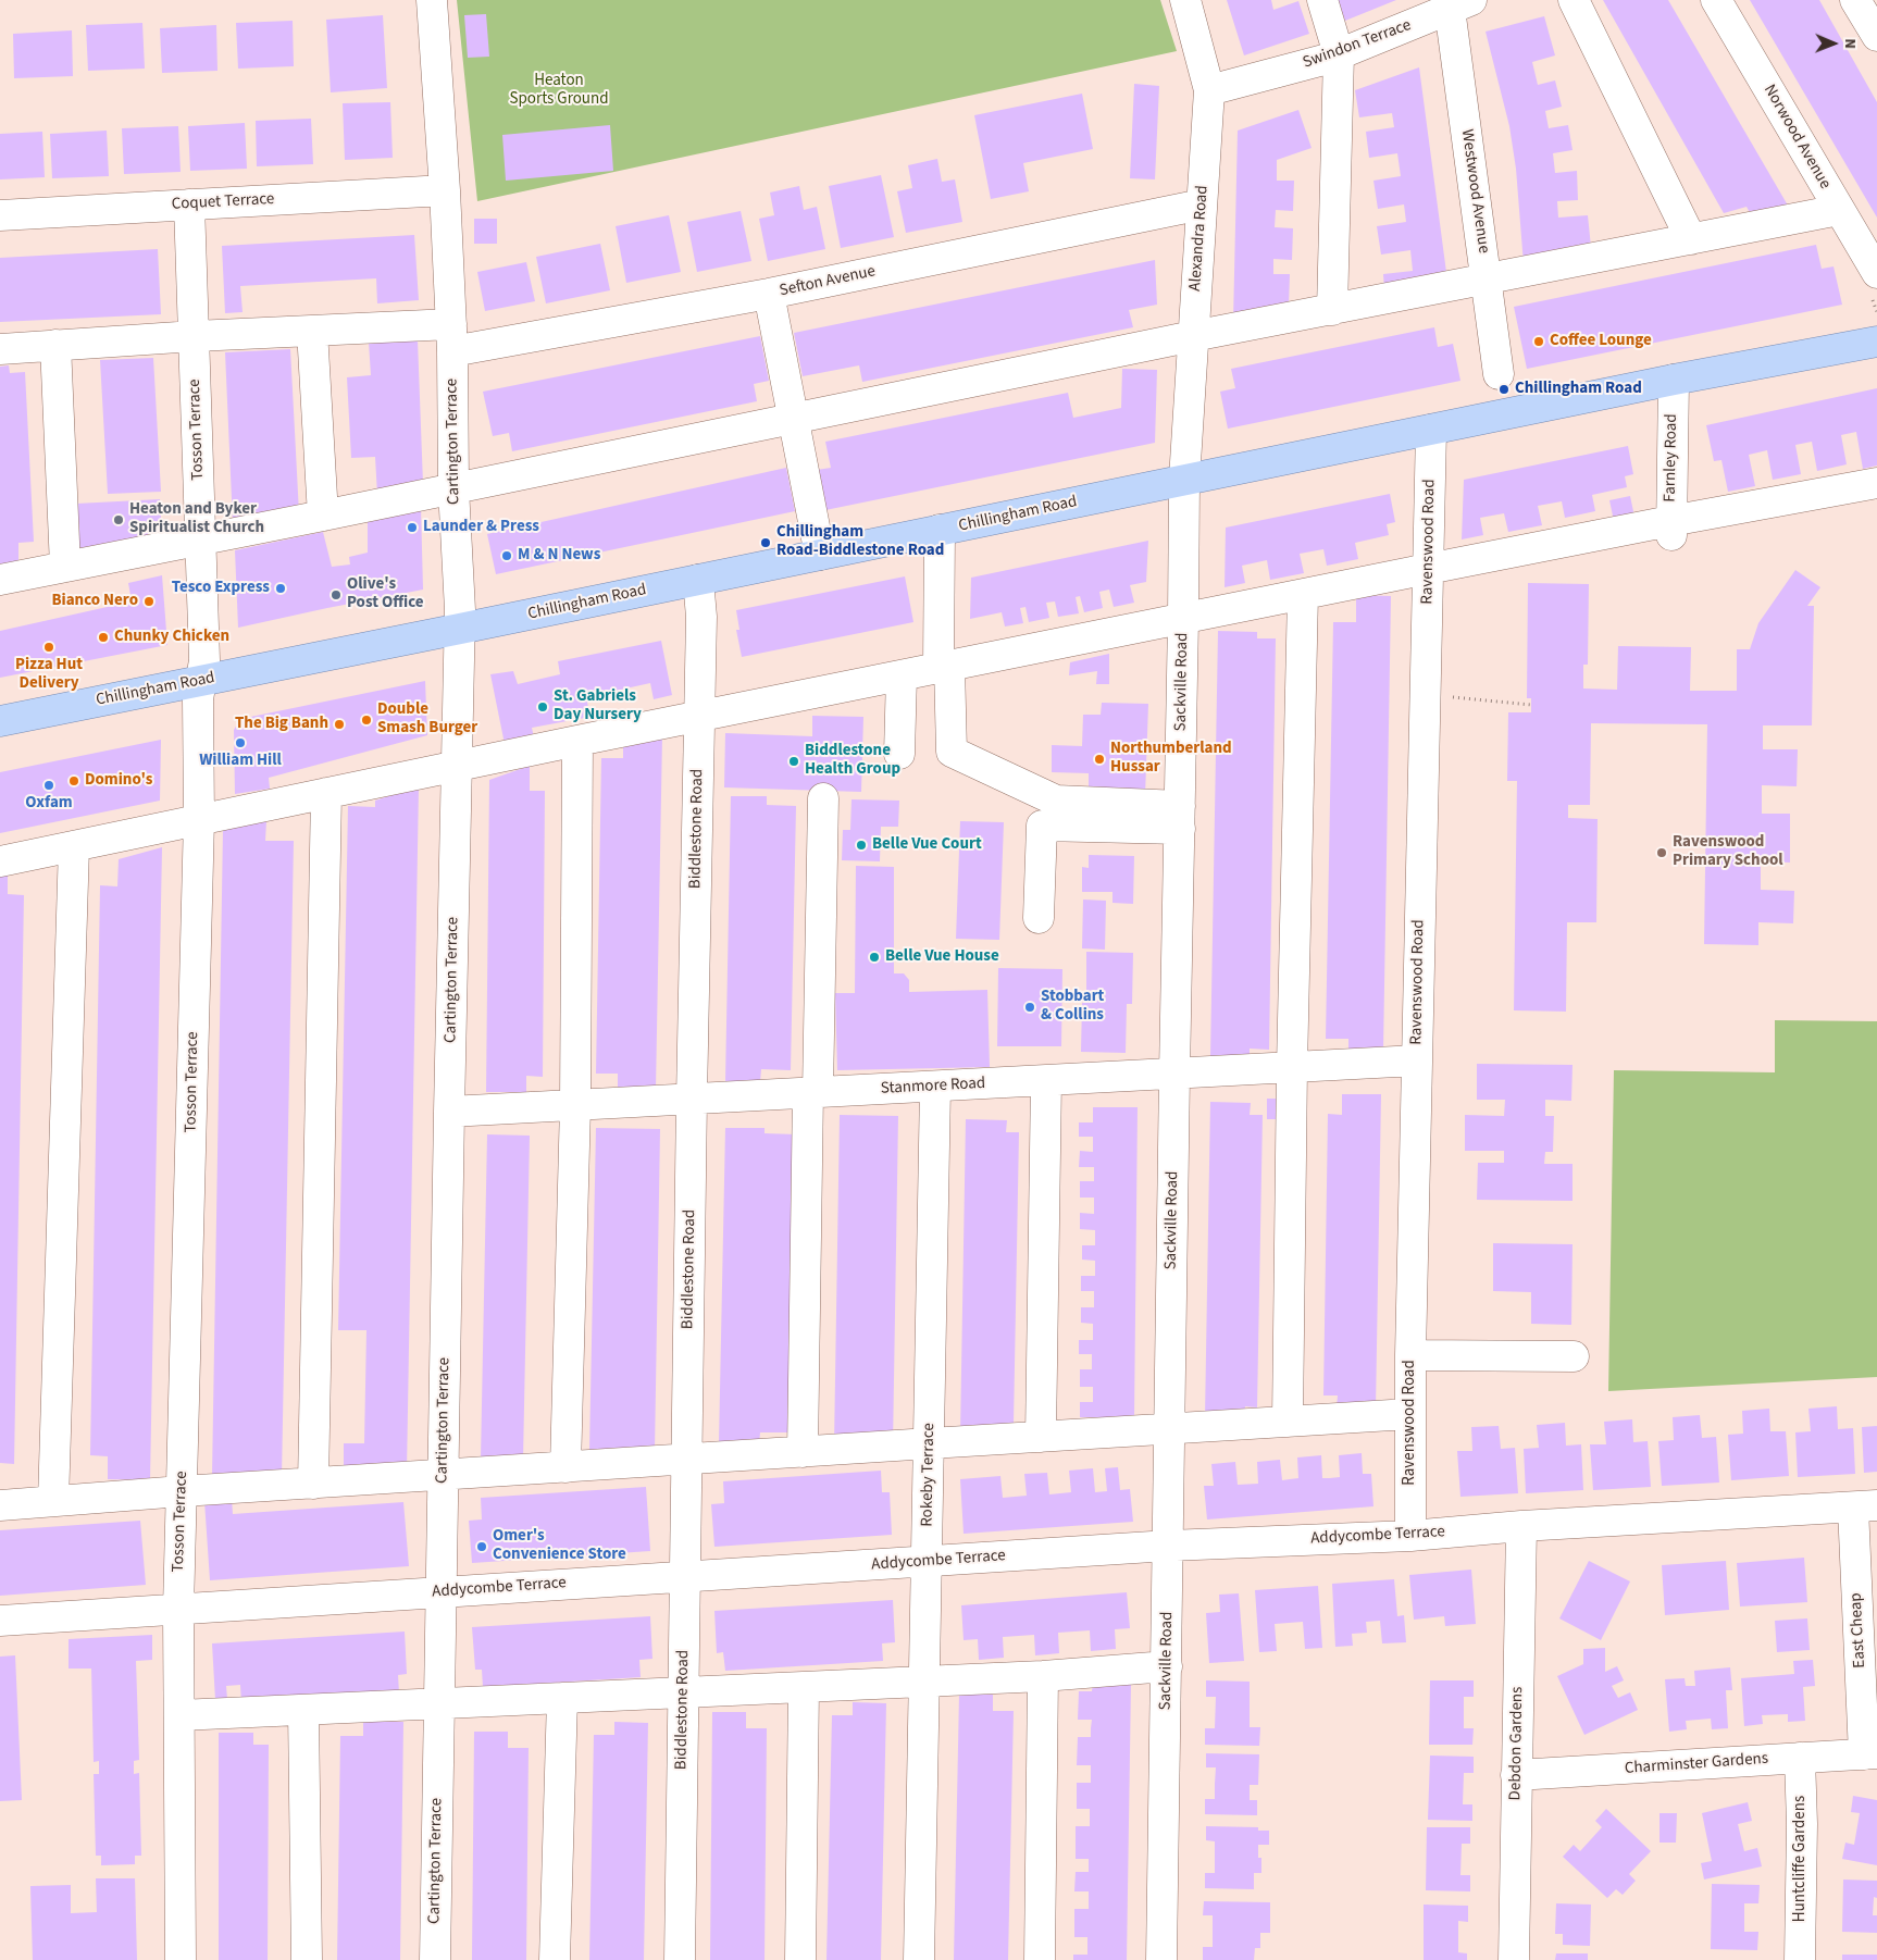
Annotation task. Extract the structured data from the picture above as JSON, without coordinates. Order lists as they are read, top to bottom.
{
  "streets": {
    "main road": ["Chillingham Road"],
    "street": [
      "Swindon Terrace",
      "Norwood Avenue",
      "Westwood Avenue",
      "Coquet Terrace",
      "Alexandra Road",
      "Sefton Avenue",
      "Tosson Terrace",
      "Cartington Terrace",
      "Farnley Road",
      "Ravenswood Road",
      "Sackville Road",
      "Biddlestone Road",
      "Stanmore Road",
      "Rokeby Terrace",
      "Addycombe Terrace",
      "East Cheap",
      "Debdon Gardens",
      "Charminster Gardens",
      "Huntcliffe Gardens"
    ]
  },
  "crossings": [
    ["Swindon Terrace", "Westwood Avenue"],
    ["Swindon Terrace", "Alexandra Road"],
    ["Coquet Terrace", "Tosson Terrace"],
    ["Coquet Terrace", "Cartington Terrace"],
    ["Alexandra Road", "Sefton Avenue"],
    ["Alexandra Road", "Chillingham Road"],
    ["Alexandra Road", "Sackville Road"],
    ["Sefton Avenue", "Tosson Terrace"],
    ["Sefton Avenue", "Cartington Terrace"],
    ["Tosson Terrace", "Chillingham Road"],
    ["Tosson Terrace", "Addycombe Terrace"],
    ["Cartington Terrace", "Chillingham Road"],
    ["Cartington Terrace", "Stanmore Road"],
    ["Cartington Terrace", "Addycombe Terrace"],
    ["Farnley Road", "Chillingham Road"],
    ["Chillingham Road", "Ravenswood Road"],
    ["Chillingham Road", "Sackville Road"],
    ["Chillingham Road", "Biddlestone Road"],
    ["Ravenswood Road", "Stanmore Road"],
    ["Ravenswood Road", "Addycombe Terrace"],
    ["Sackville Road", "Stanmore Road"],
    ["Sackville Road", "Addycombe Terrace"],
    ["Biddlestone Road", "Stanmore Road"],
    ["Biddlestone Road", "Addycombe Terrace"],
    ["Stanmore Road", "Rokeby Terrace"],
    ["Rokeby Terrace", "Addycombe Terrace"],
    ["Addycombe Terrace", "East Cheap"],
    ["Addycombe Terrace", "Debdon Gardens"],
    ["East Cheap", "Charminster Gardens"],
    ["Debdon Gardens", "Charminster Gardens"],
    ["Charminster Gardens", "Huntcliffe Gardens"]
  ],
  "parks": ["Heaton Sports Ground"],
  "places": [
    "Coffee Lounge",
    "Chillingham Road",
    "Heaton and Byker Spiritualist Church",
    "Launder & Press",
    "Chillingham Road-Biddlestone Road",
    "M & N News",
    "Tesco Express",
    "Olive's Post Office",
    "Bianco Nero",
    "Chunky Chicken",
    "Pizza Hut Delivery",
    "St. Gabriels Day Nursery",
    "Double Smash Burger",
    "The Big Banh",
    "William Hill",
    "Northumberland Hussar",
    "Biddlestone Health Group",
    "Domino's",
    "Oxfam",
    "Belle Vue Court",
    "Ravenswood Primary School",
    "Belle Vue House",
    "Stobbart & Collins",
    "Omer's Convenience Store"
  ],
  "north": "right"
}
